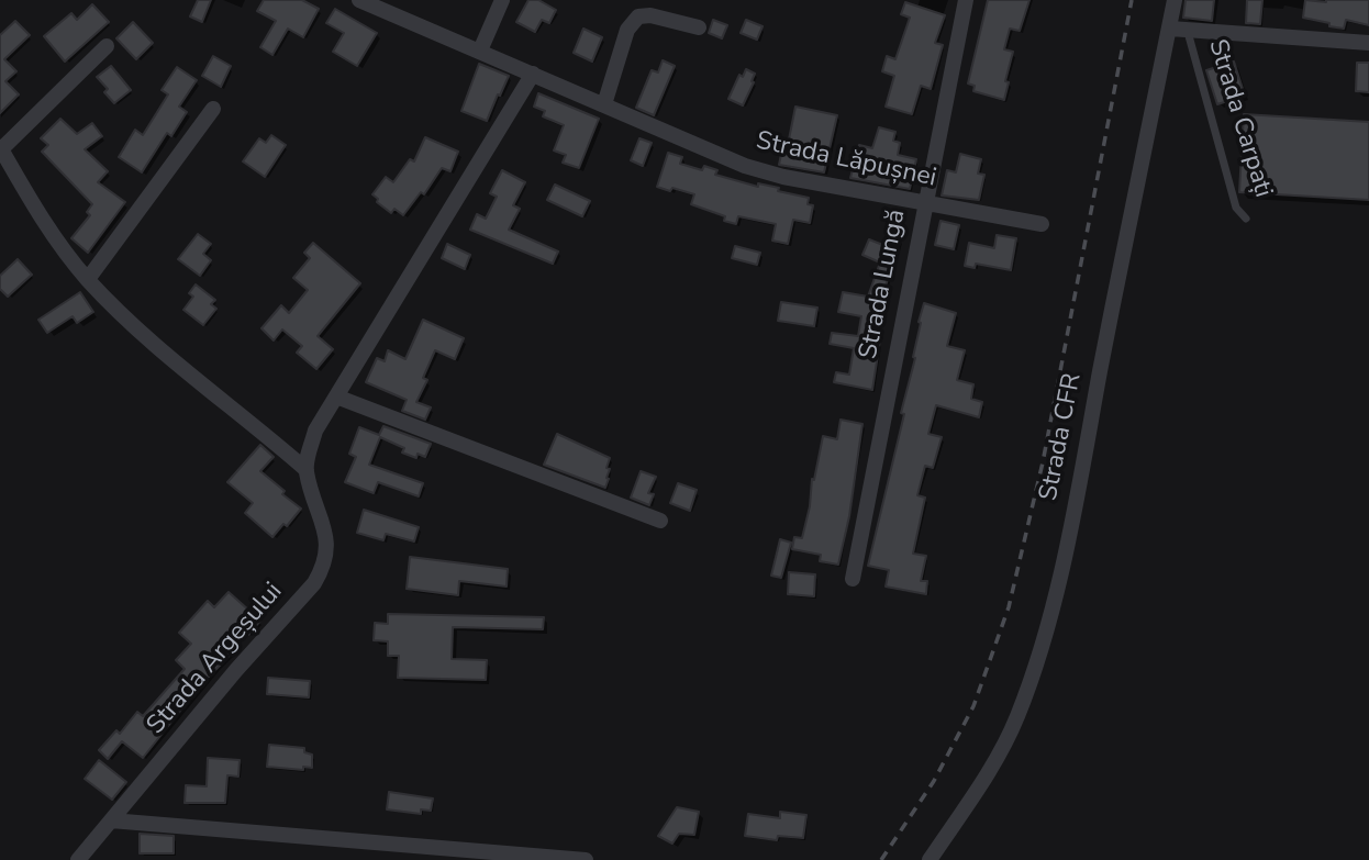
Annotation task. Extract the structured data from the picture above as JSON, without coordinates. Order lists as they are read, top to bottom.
{
  "streets": {
    "street": [
      "Strada Carpați",
      "Strada Lăpușnei",
      "Strada Lungă",
      "Strada CFR",
      "Strada Argeșului"
    ]
  },
  "crossings": [
    ["Strada Carpați", "Strada CFR"],
    ["Strada Lăpușnei", "Strada Lungă"],
    ["Strada Lăpușnei", "Strada Argeșului"]
  ]
}
